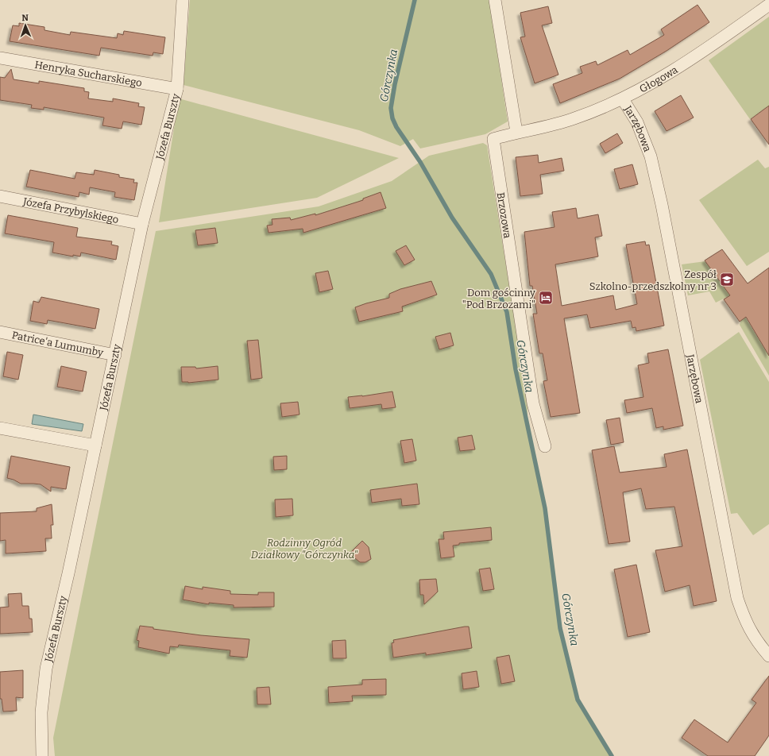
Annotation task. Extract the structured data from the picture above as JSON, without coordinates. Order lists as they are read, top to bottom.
{
  "streets": {
    "street": [
      "Henryka Sucharskiego",
      "Głogowa",
      "Józefa Burszty",
      "Jarzębowa",
      "Józefa Przybylskiego",
      "Brzozowa",
      "Patrice'a Lumumby"
    ]
  },
  "crossings": [
    ["Henryka Sucharskiego", "Józefa Burszty"],
    ["Głogowa", "Jarzębowa"],
    ["Głogowa", "Brzozowa"],
    ["Józefa Burszty", "Józefa Przybylskiego"],
    ["Józefa Burszty", "Patrice'a Lumumby"]
  ],
  "water": ["Górczynka"],
  "parks": ["Rodzinny Ogród Działkowy \"Górczynka\""],
  "places": {
    "school or university": ["Zespół Szkolno-przedszkolny nr 3"],
    "hotel": ["Dom gościnny \"Pod Brzozami\""]
  },
  "north": "top"
}
